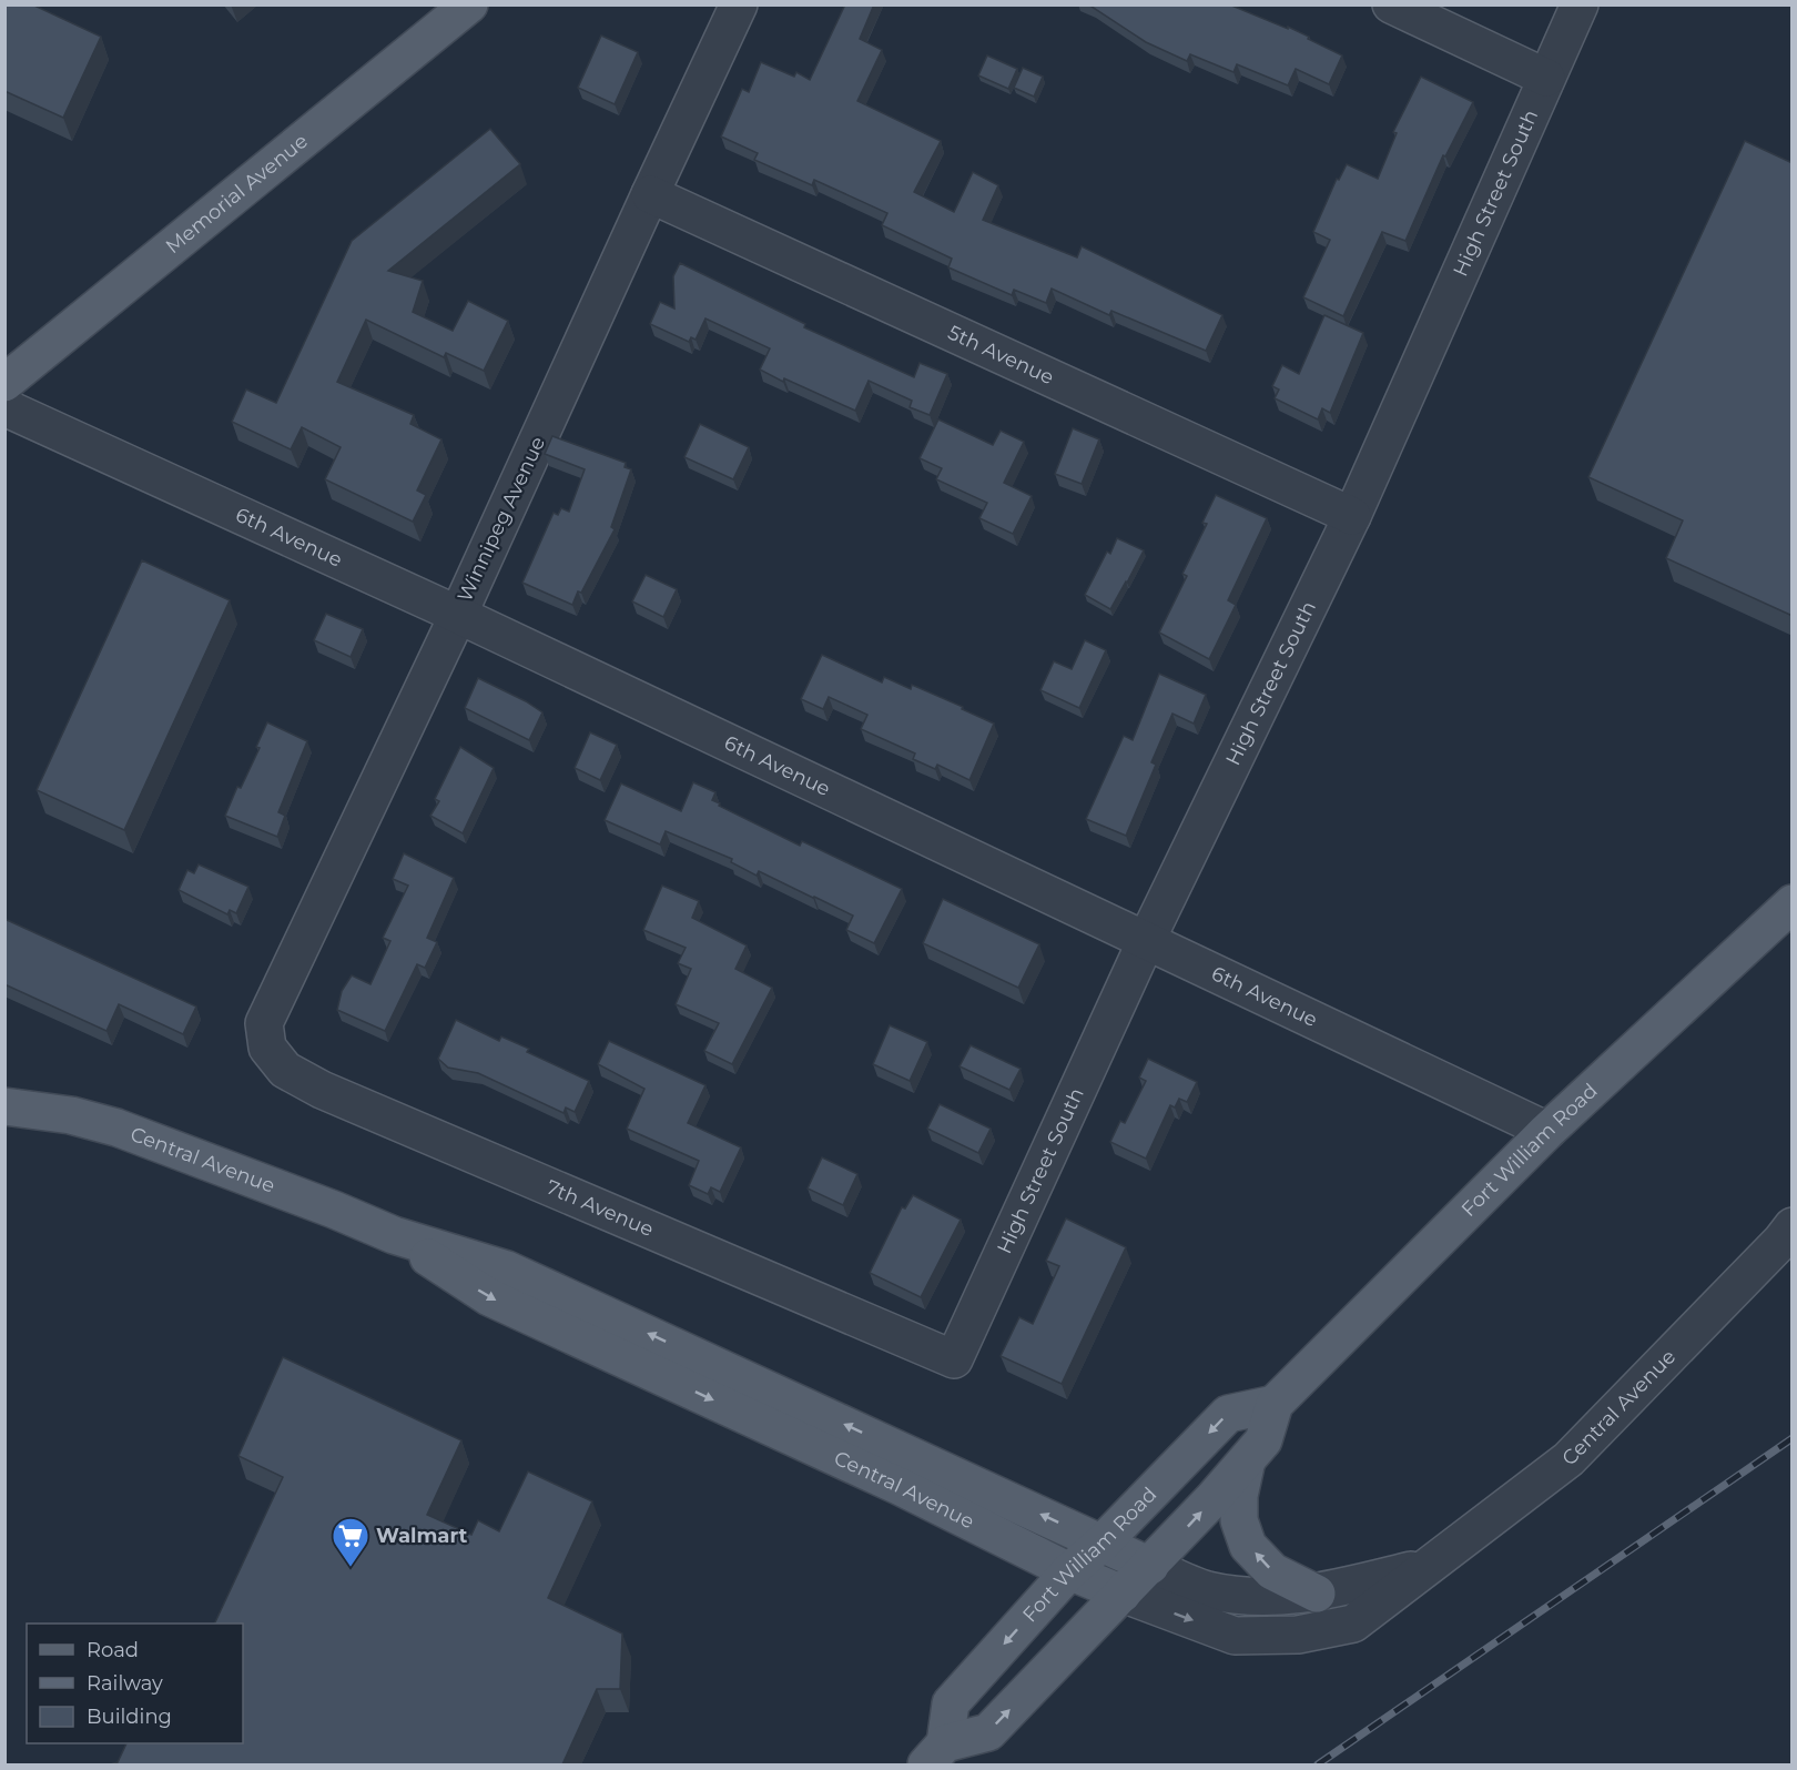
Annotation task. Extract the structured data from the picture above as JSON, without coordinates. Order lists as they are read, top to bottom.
{
  "streets": {
    "main road": ["Memorial Avenue", "Fort William Road", "Central Avenue"],
    "street": [
      "High Street South",
      "5th Avenue",
      "Winnipeg Avenue",
      "6th Avenue",
      "7th Avenue"
    ]
  },
  "crossings": [
    ["High Street South", "5th Avenue"],
    ["High Street South", "6th Avenue"],
    ["High Street South", "7th Avenue"],
    ["5th Avenue", "Winnipeg Avenue"],
    ["Winnipeg Avenue", "6th Avenue"],
    ["Winnipeg Avenue", "7th Avenue"],
    ["6th Avenue", "Fort William Road"],
    ["Fort William Road", "Central Avenue"]
  ],
  "places": {
    "supermarket": ["Walmart"]
  },
  "legend": ["Road", "Railway", "Building"]
}
